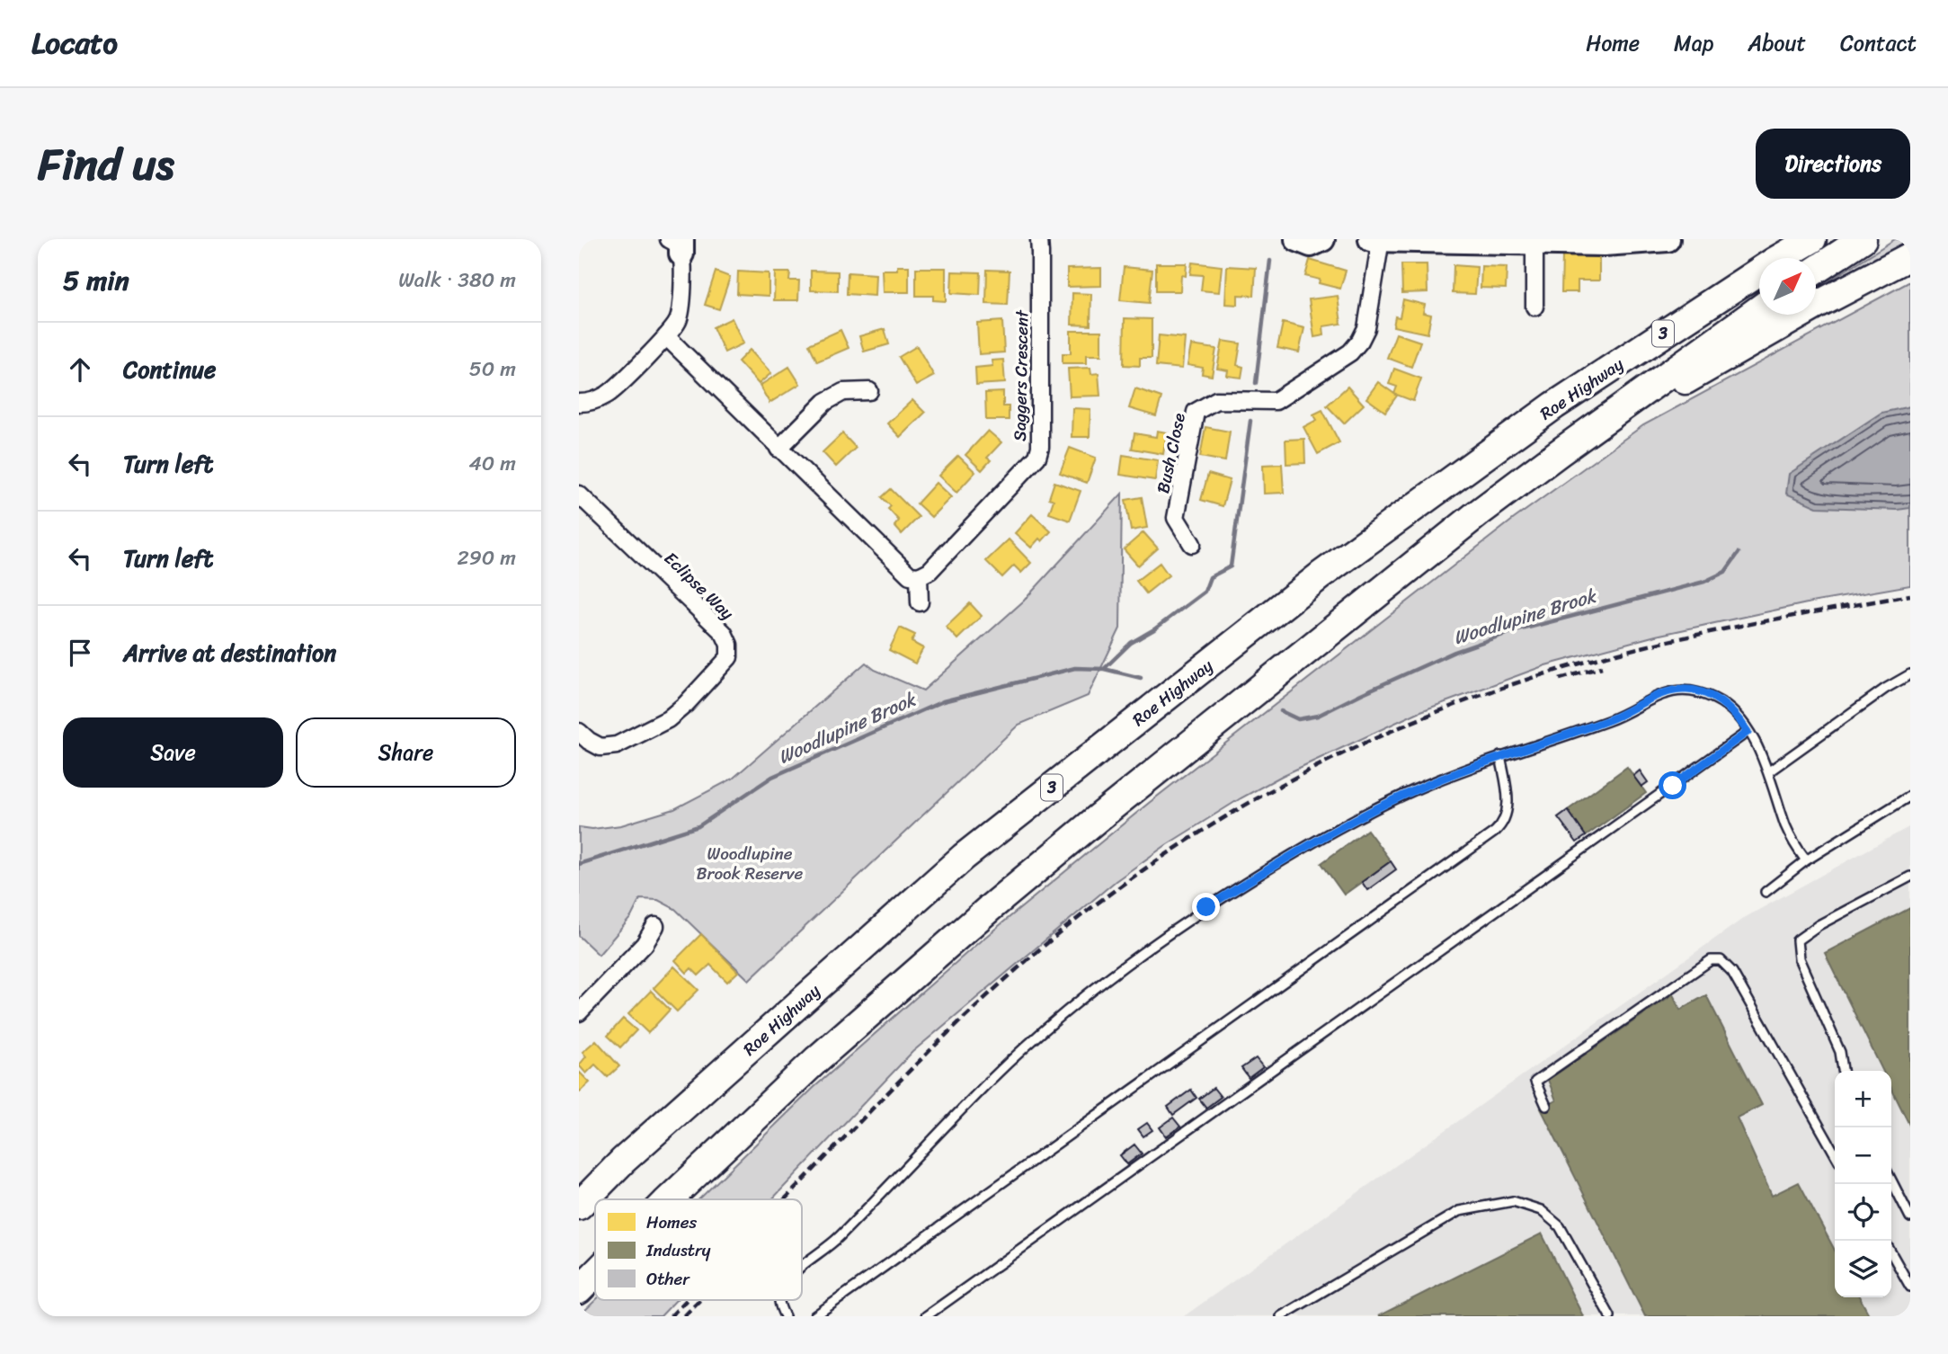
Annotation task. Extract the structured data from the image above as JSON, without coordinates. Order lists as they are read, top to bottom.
{
  "streets": {
    "highway": ["3", "Roe Highway"],
    "street": ["Saggers Crescent", "Bush Close", "Eclipse Way"]
  },
  "water": ["Woodlupine Brook"],
  "parks": ["Woodlupine Brook Reserve"],
  "legend": ["Homes", "Industry", "Other"],
  "north": "top right",
  "page": {
    "header": "Locato",
    "nav": [
      "Home",
      "Map",
      "About",
      "Contact"
    ],
    "title": "Find us",
    "buttons": [
      "Directions",
      ["Save", "Share"]
    ],
    "heading": ["5 min", "Walk · 380 m"],
    "list": [
      ["Continue", "50 m"],
      ["Turn left", "40 m"],
      ["Turn left", "290 m"],
      "Arrive at destination"
    ],
    "map_buttons": ["+", "−"]
  }
}
